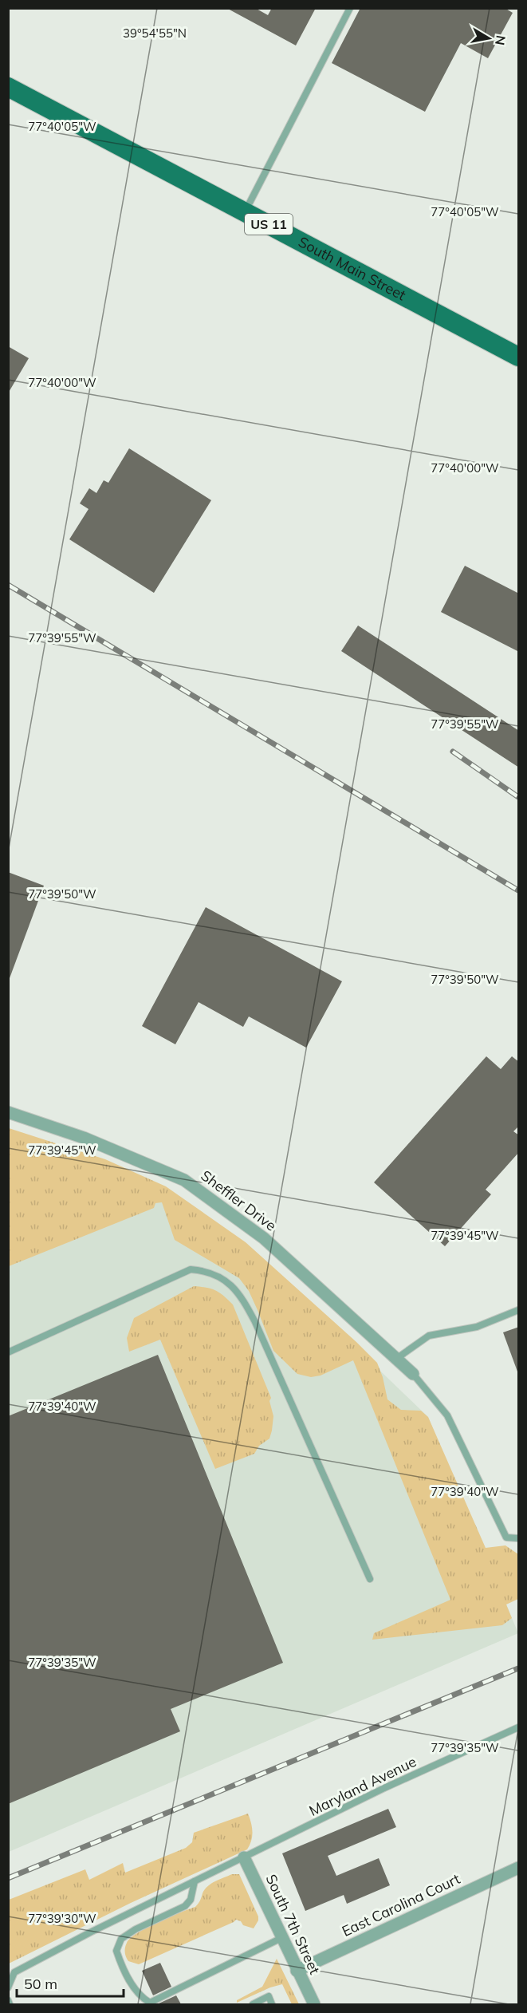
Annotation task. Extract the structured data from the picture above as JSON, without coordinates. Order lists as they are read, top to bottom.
{
  "streets": {
    "main road": ["US 11", "South Main Street"],
    "street": ["Sheffler Drive", "East Carolina Court", "South 7th Street"],
    "lane": ["Maryland Avenue"]
  },
  "crossings": [
    ["Maryland Avenue", "South 7th Street"],
    ["East Carolina Court", "South 7th Street"]
  ],
  "scale_bar": "50 m",
  "north": "right",
  "coordinates": [
    "39°54'55\"N",
    "77°40'05\"W",
    "77°40'00\"W",
    "77°39'55\"W",
    "77°39'50\"W",
    "77°39'45\"W",
    "77°39'40\"W",
    "77°39'35\"W",
    "77°39'30\"W"
  ]
}
